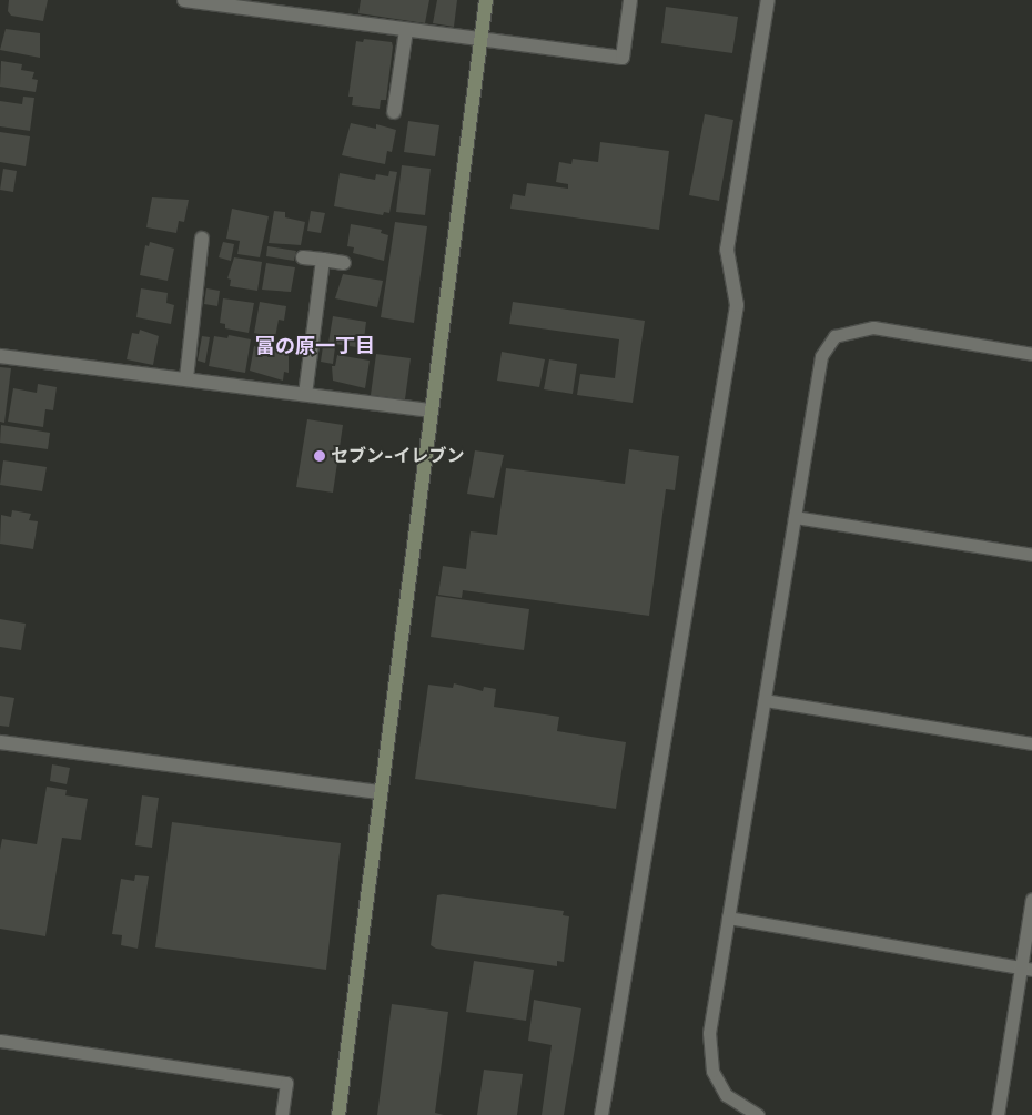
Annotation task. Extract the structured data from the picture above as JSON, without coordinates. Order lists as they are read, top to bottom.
{
  "districts": ["富の原一丁目"],
  "places": ["セブン-イレブン"]
}
